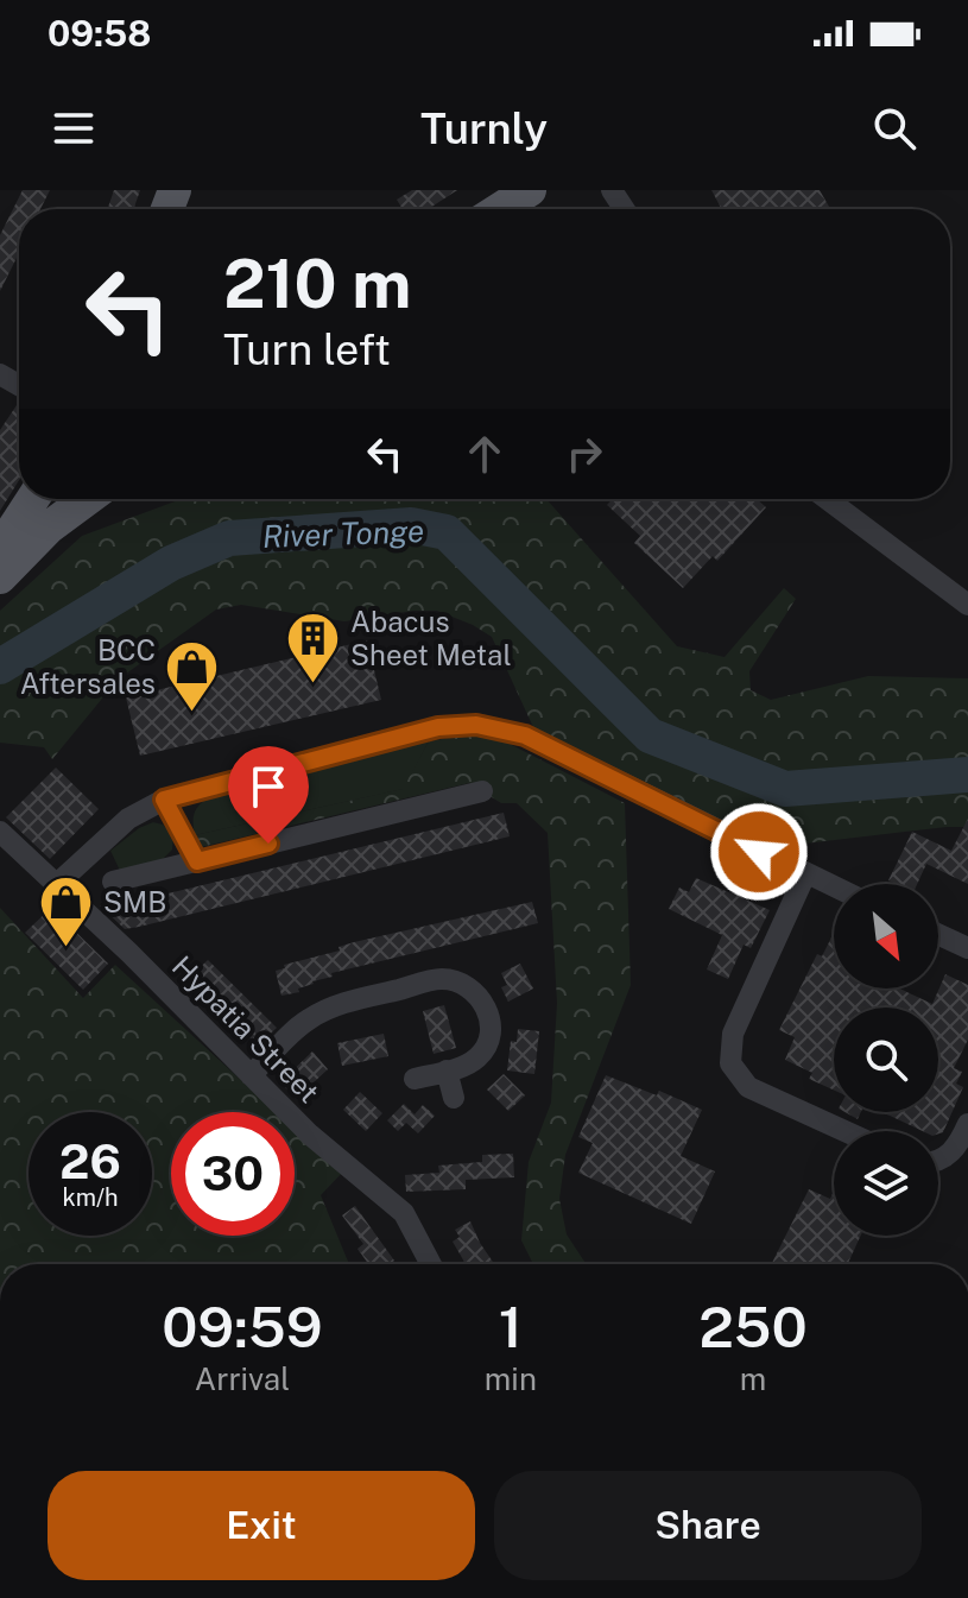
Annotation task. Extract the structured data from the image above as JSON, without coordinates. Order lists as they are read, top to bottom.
{
  "streets": {
    "street": ["Hypatia Street"]
  },
  "water": ["River Tonge"],
  "places": {
    "building": ["Abacus Sheet Metal"],
    "shop": ["BCC Aftersales", "SMB"]
  },
  "north": "bottom right",
  "page": {
    "status": "09:58",
    "header": "Turnly",
    "turn": ["210 m", "Turn left"],
    "speed": "26 km/h",
    "limit": "30",
    "eta": [
      "09:59",
      "Arrival",
      "1",
      "min",
      "250",
      "m"
    ],
    "buttons": ["Exit", "Share"]
  }
}
